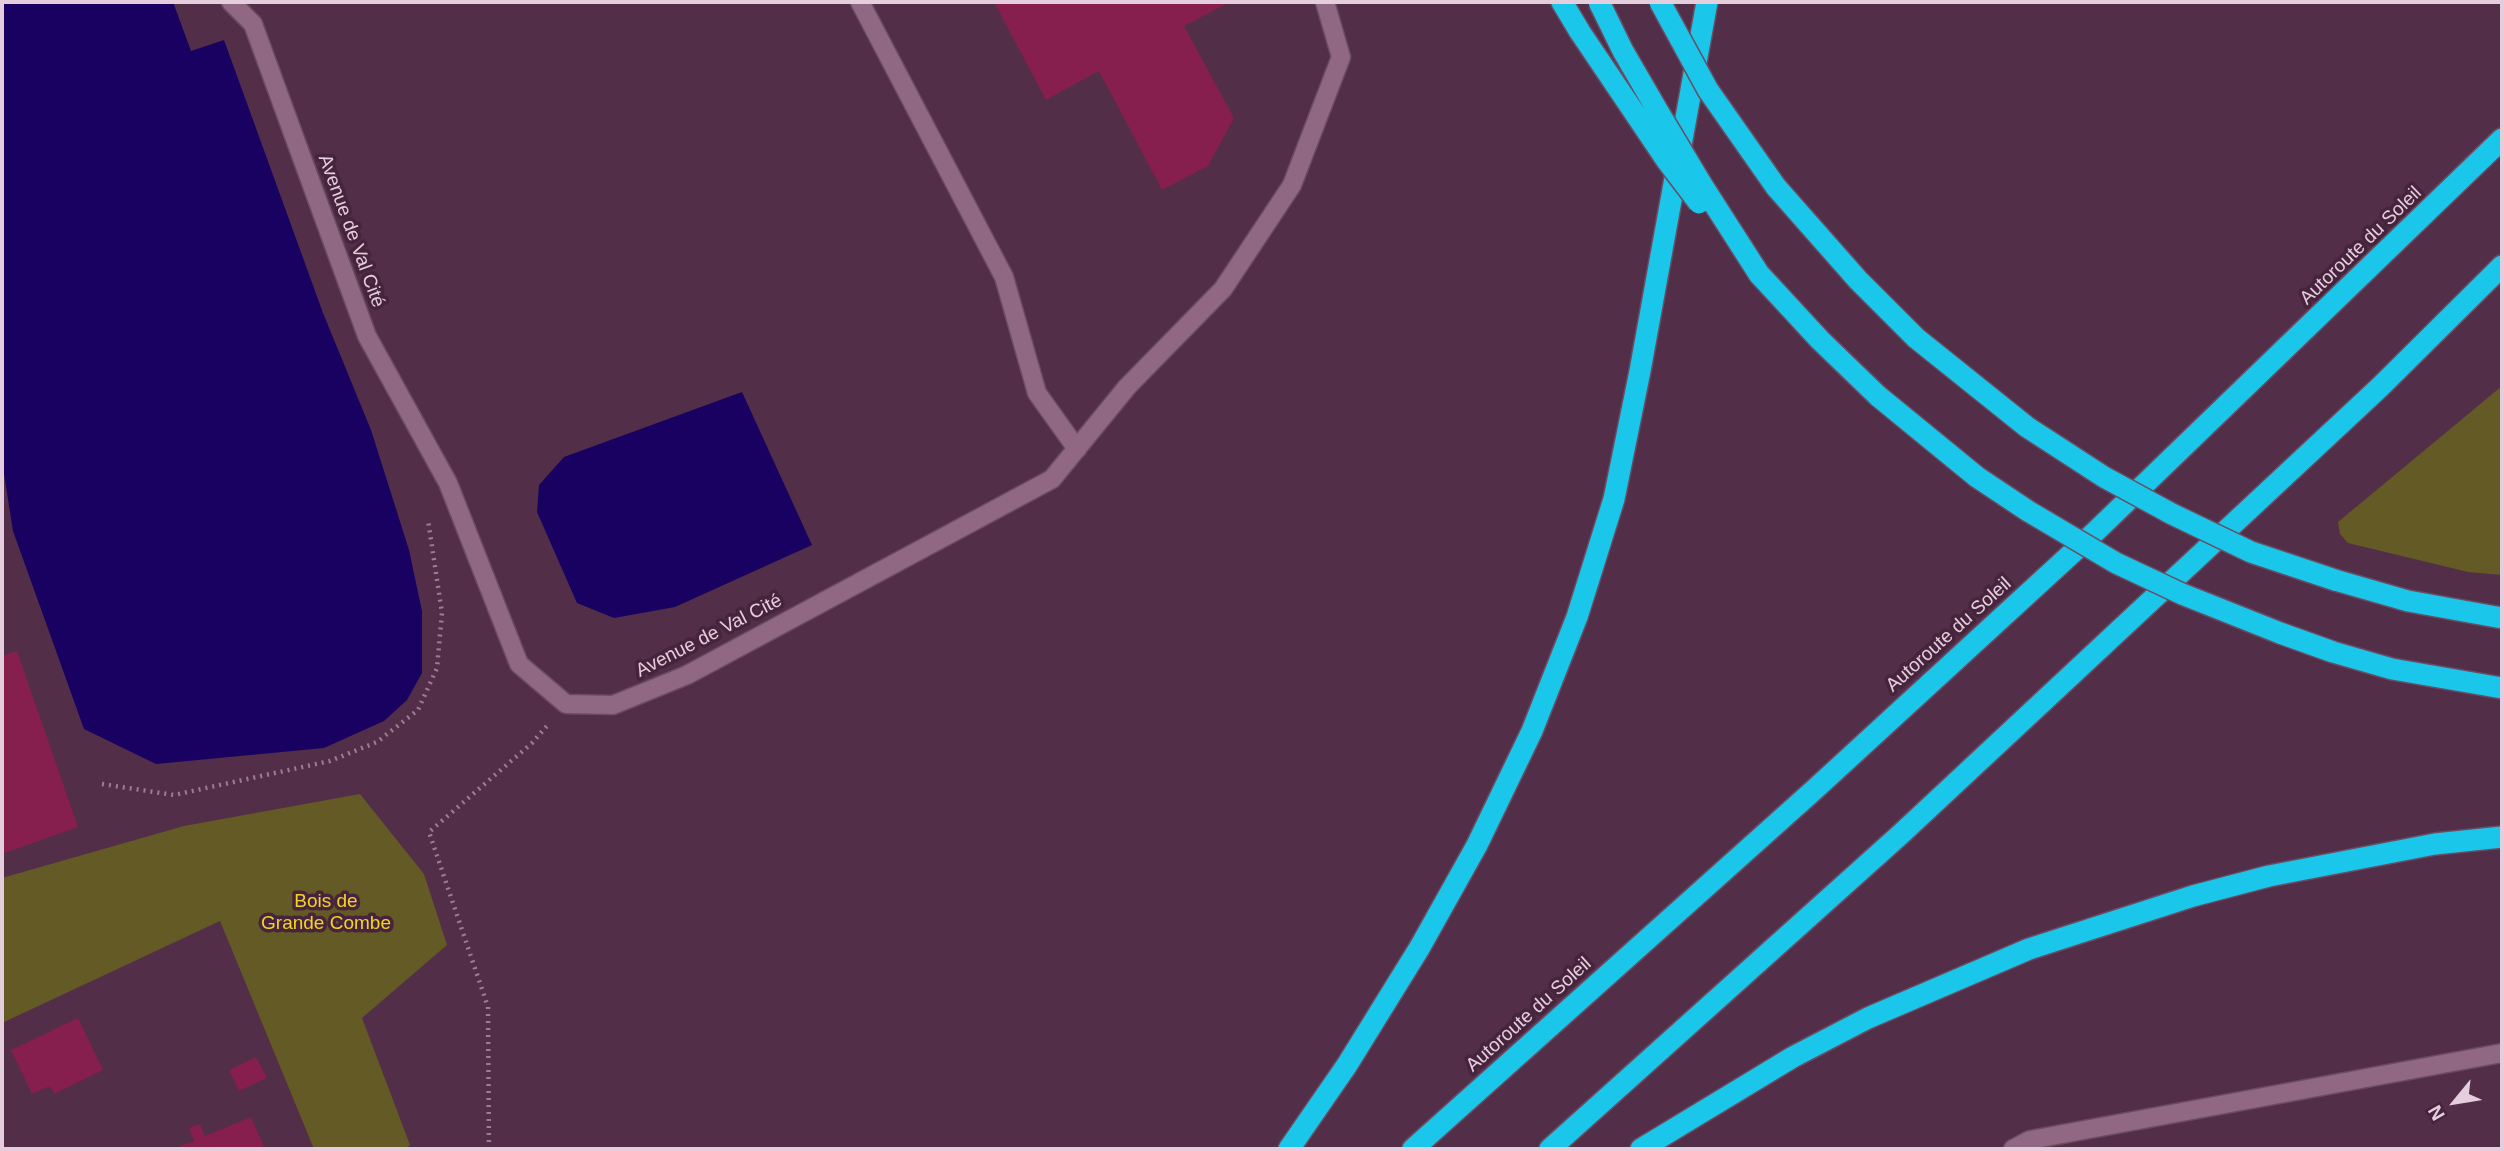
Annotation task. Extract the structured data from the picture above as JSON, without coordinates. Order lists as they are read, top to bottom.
{
  "streets": {
    "highway": ["Autoroute du Soleil"],
    "street": ["Avenue de Val Cité"]
  },
  "parks": ["Bois de Grande Combe"],
  "north": "bottom left"
}
